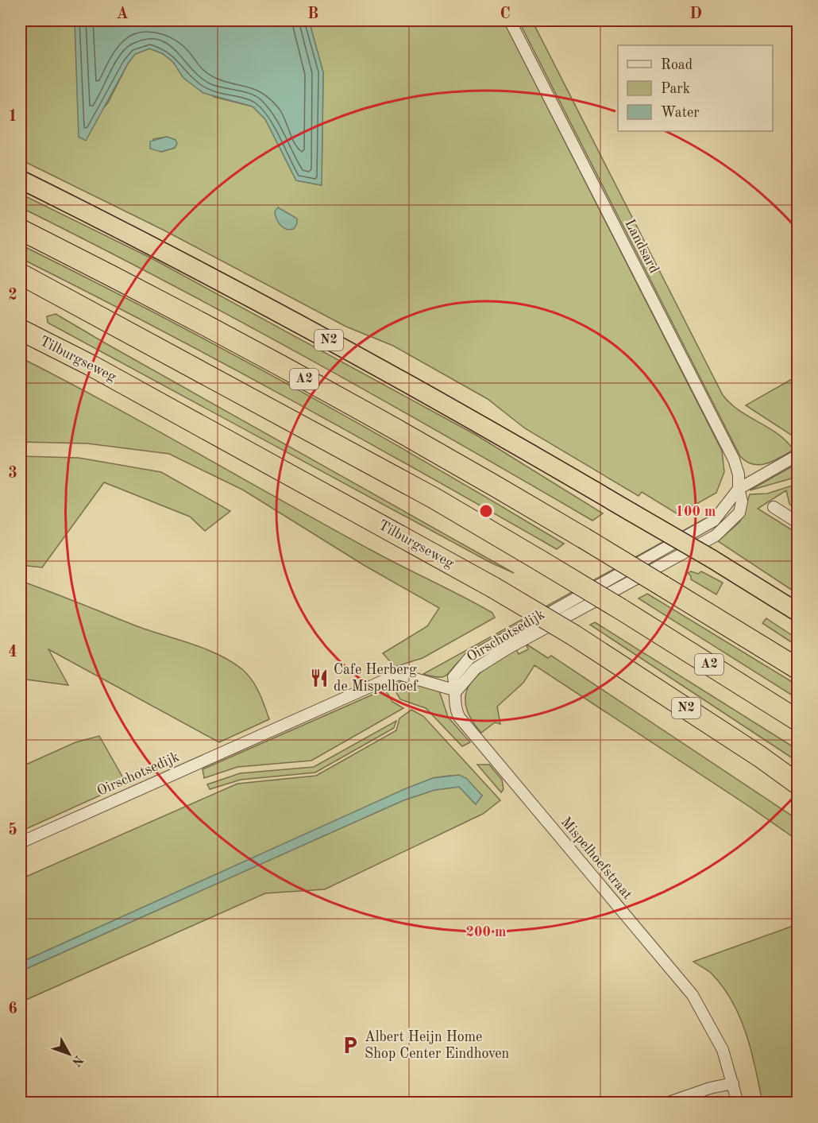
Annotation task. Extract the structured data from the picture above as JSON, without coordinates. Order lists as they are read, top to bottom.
{
  "streets": {
    "highway": ["N2", "Tilburgseweg", "A2"],
    "street": ["Landsard", "Oirschotsedijk", "Mispelhoefstraat"]
  },
  "crossings": [
    ["Landsard", "Oirschotsedijk"],
    ["Oirschotsedijk", "Mispelhoefstraat"]
  ],
  "places": {
    "restaurant": ["Cafe Herberg de Mispelhoef"],
    "parking": ["Albert Heijn Home Shop Center Eindhoven"]
  },
  "legend": ["Road", "Park", "Water"],
  "north": "bottom right",
  "grid": {
    "columns": [
      "A",
      "B",
      "C",
      "D"
    ],
    "rows": [
      "1",
      "2",
      "3",
      "4",
      "5",
      "6"
    ]
  },
  "rings": ["100 m", "200 m"]
}
